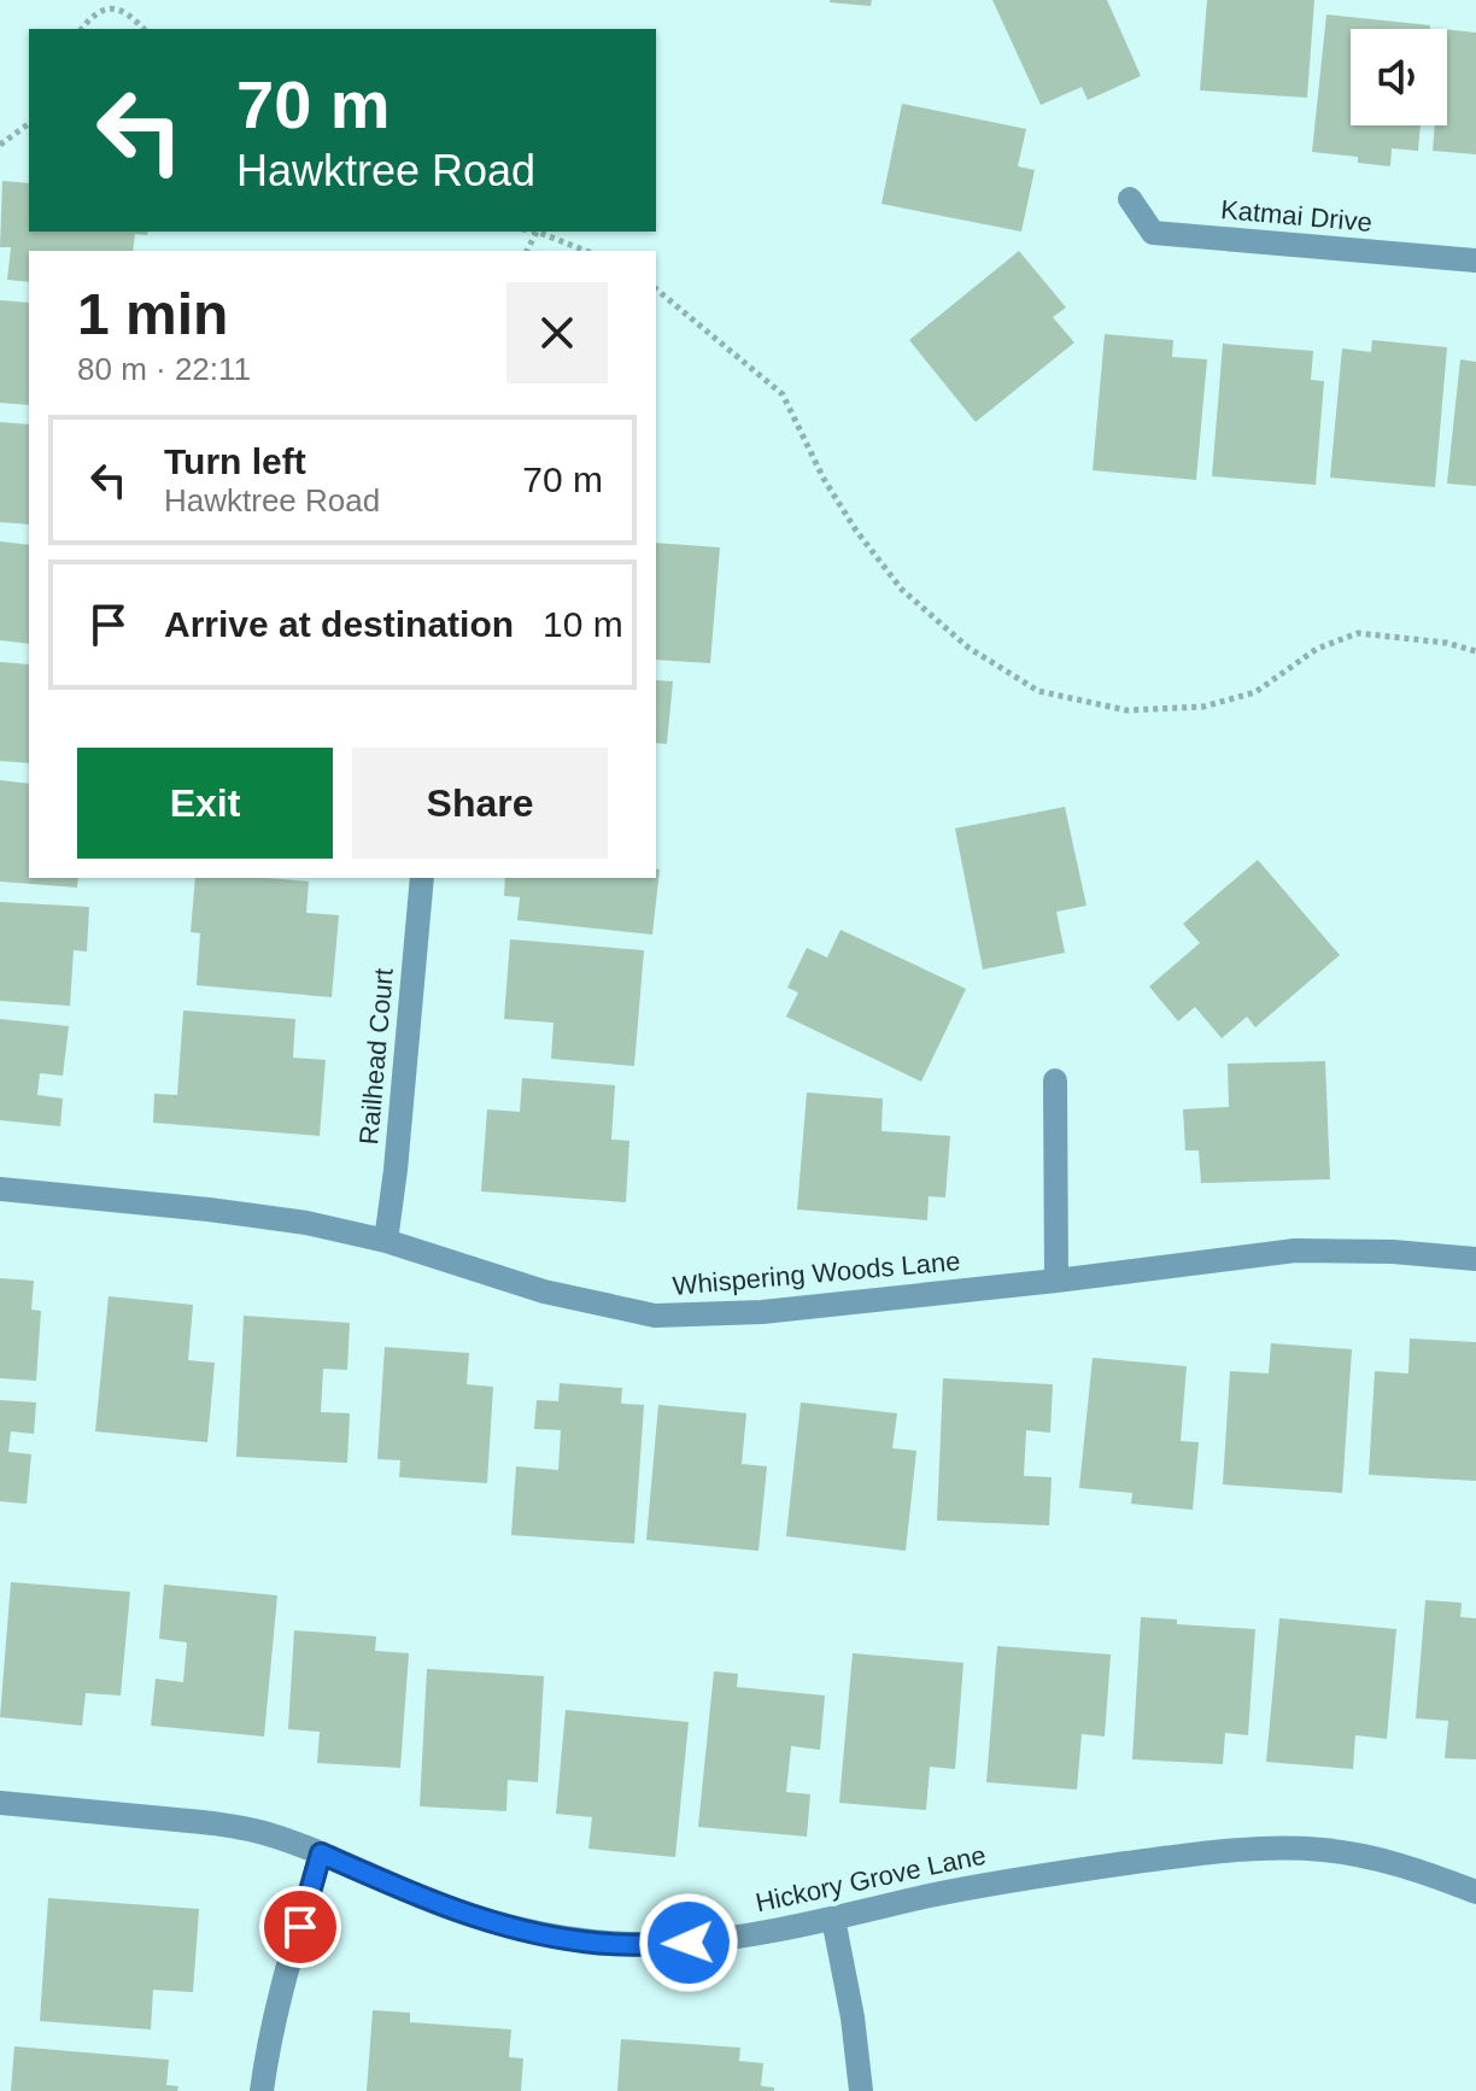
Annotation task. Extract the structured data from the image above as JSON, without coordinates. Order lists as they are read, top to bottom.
{
  "streets": {
    "street": [
      "Katmai Drive",
      "Railhead Court",
      "Whispering Woods Lane",
      "Hickory Grove Lane"
    ]
  },
  "crossings": [
    ["Railhead Court", "Whispering Woods Lane"]
  ],
  "page": {
    "turn": ["70 m", "Hawktree Road"],
    "heading": ["1 min", "80 m · 22:11"],
    "list": [
      {
        "name": "Turn left",
        "note": "Hawktree Road",
        "value": "70 m"
      },
      {
        "name": "Arrive at destination",
        "value": "10 m"
      }
    ],
    "buttons": ["Exit", "Share"]
  }
}
